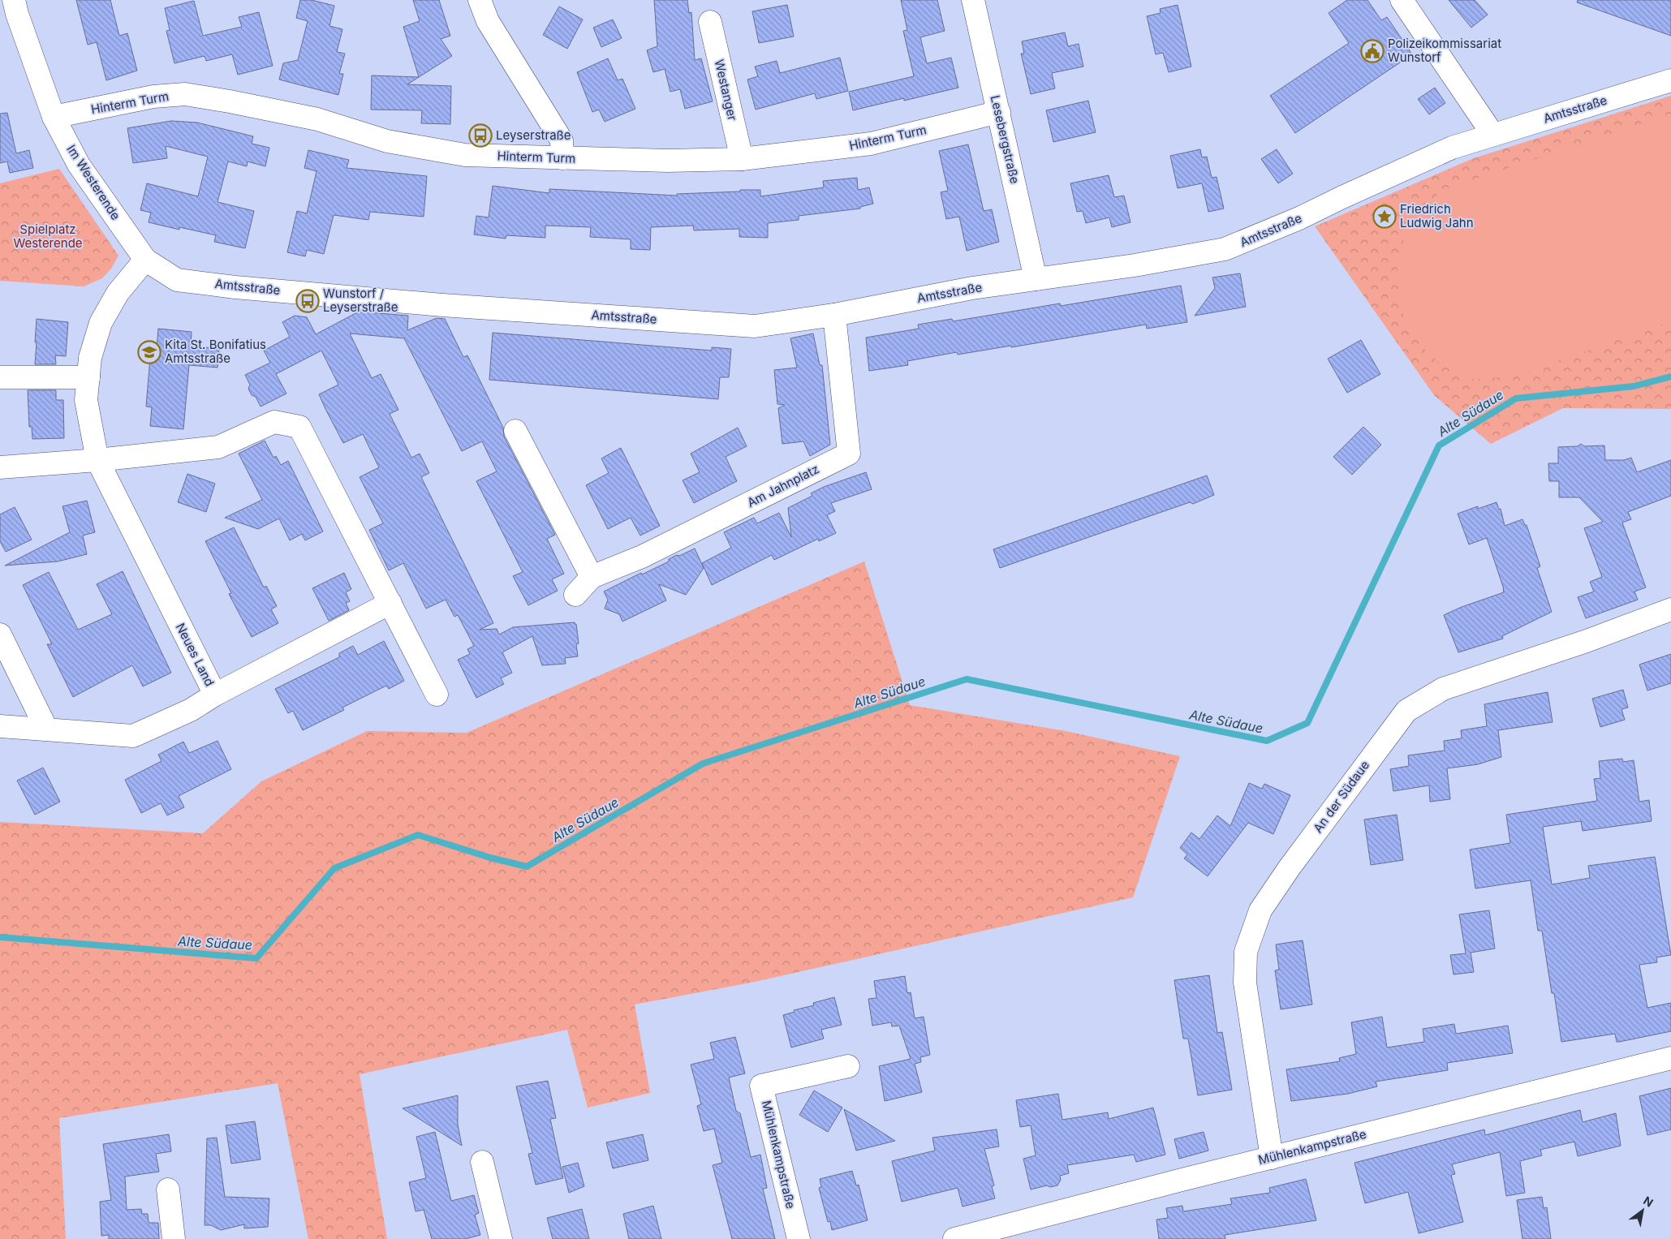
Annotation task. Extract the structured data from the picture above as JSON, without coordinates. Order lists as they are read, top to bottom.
{
  "streets": {
    "street": [
      "Westanger",
      "Hinterm Turm",
      "Amtsstraße",
      "Lesebergstraße",
      "Im Westerende",
      "Am Jahnplatz",
      "Neues Land",
      "An der Südaue",
      "Mühlenkampstraße"
    ]
  },
  "crossings": [
    ["Westanger", "Hinterm Turm"],
    ["Hinterm Turm", "Lesebergstraße"],
    ["Hinterm Turm", "Im Westerende"],
    ["Amtsstraße", "Lesebergstraße"],
    ["Amtsstraße", "Im Westerende"],
    ["Amtsstraße", "Am Jahnplatz"],
    ["Im Westerende", "Neues Land"],
    ["An der Südaue", "Mühlenkampstraße"]
  ],
  "water": ["Alte Südaue"],
  "parks": ["Spielplatz Westerende"],
  "places": {
    "public building": ["Polizeikommissariat Wunstorf"],
    "bus stop": ["Leyserstraße", "Wunstorf / Leyserstraße"],
    "place": ["Friedrich Ludwig Jahn"],
    "school or university": ["Kita St. Bonifatius Amtsstraße"]
  },
  "north": "top right"
}
